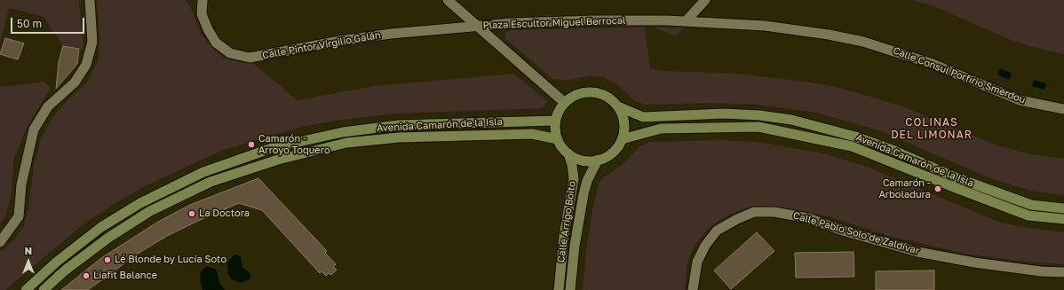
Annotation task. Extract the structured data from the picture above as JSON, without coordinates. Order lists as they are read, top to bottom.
{
  "streets": {
    "main road": ["Avenida Camarón de la Isla", "Calle Arrigo Boito"],
    "street": [
      "Plaza Escultor Miguel Berrocal",
      "Calle Pintor Virgilio Galán",
      "Calle Consul Porfirio Smerdou",
      "Calle Pablo Solo de Zaldívar"
    ]
  },
  "crossings": [
    ["Plaza Escultor Miguel Berrocal", "Calle Pintor Virgilio Galán"],
    ["Plaza Escultor Miguel Berrocal", "Calle Consul Porfirio Smerdou"],
    ["Plaza Escultor Miguel Berrocal", "Avenida Camarón de la Isla"],
    ["Plaza Escultor Miguel Berrocal", "Calle Arrigo Boito"],
    ["Avenida Camarón de la Isla", "Calle Arrigo Boito"]
  ],
  "districts": ["COLINAS DEL LIMONAR"],
  "places": [
    "Camarón - Arroyo Toquero",
    "Camarón - Arboladura",
    "La Doctora",
    "Lé Blonde by Lucía Soto",
    "Liafit Balance"
  ],
  "scale_bar": "50 m",
  "north": "top"
}
